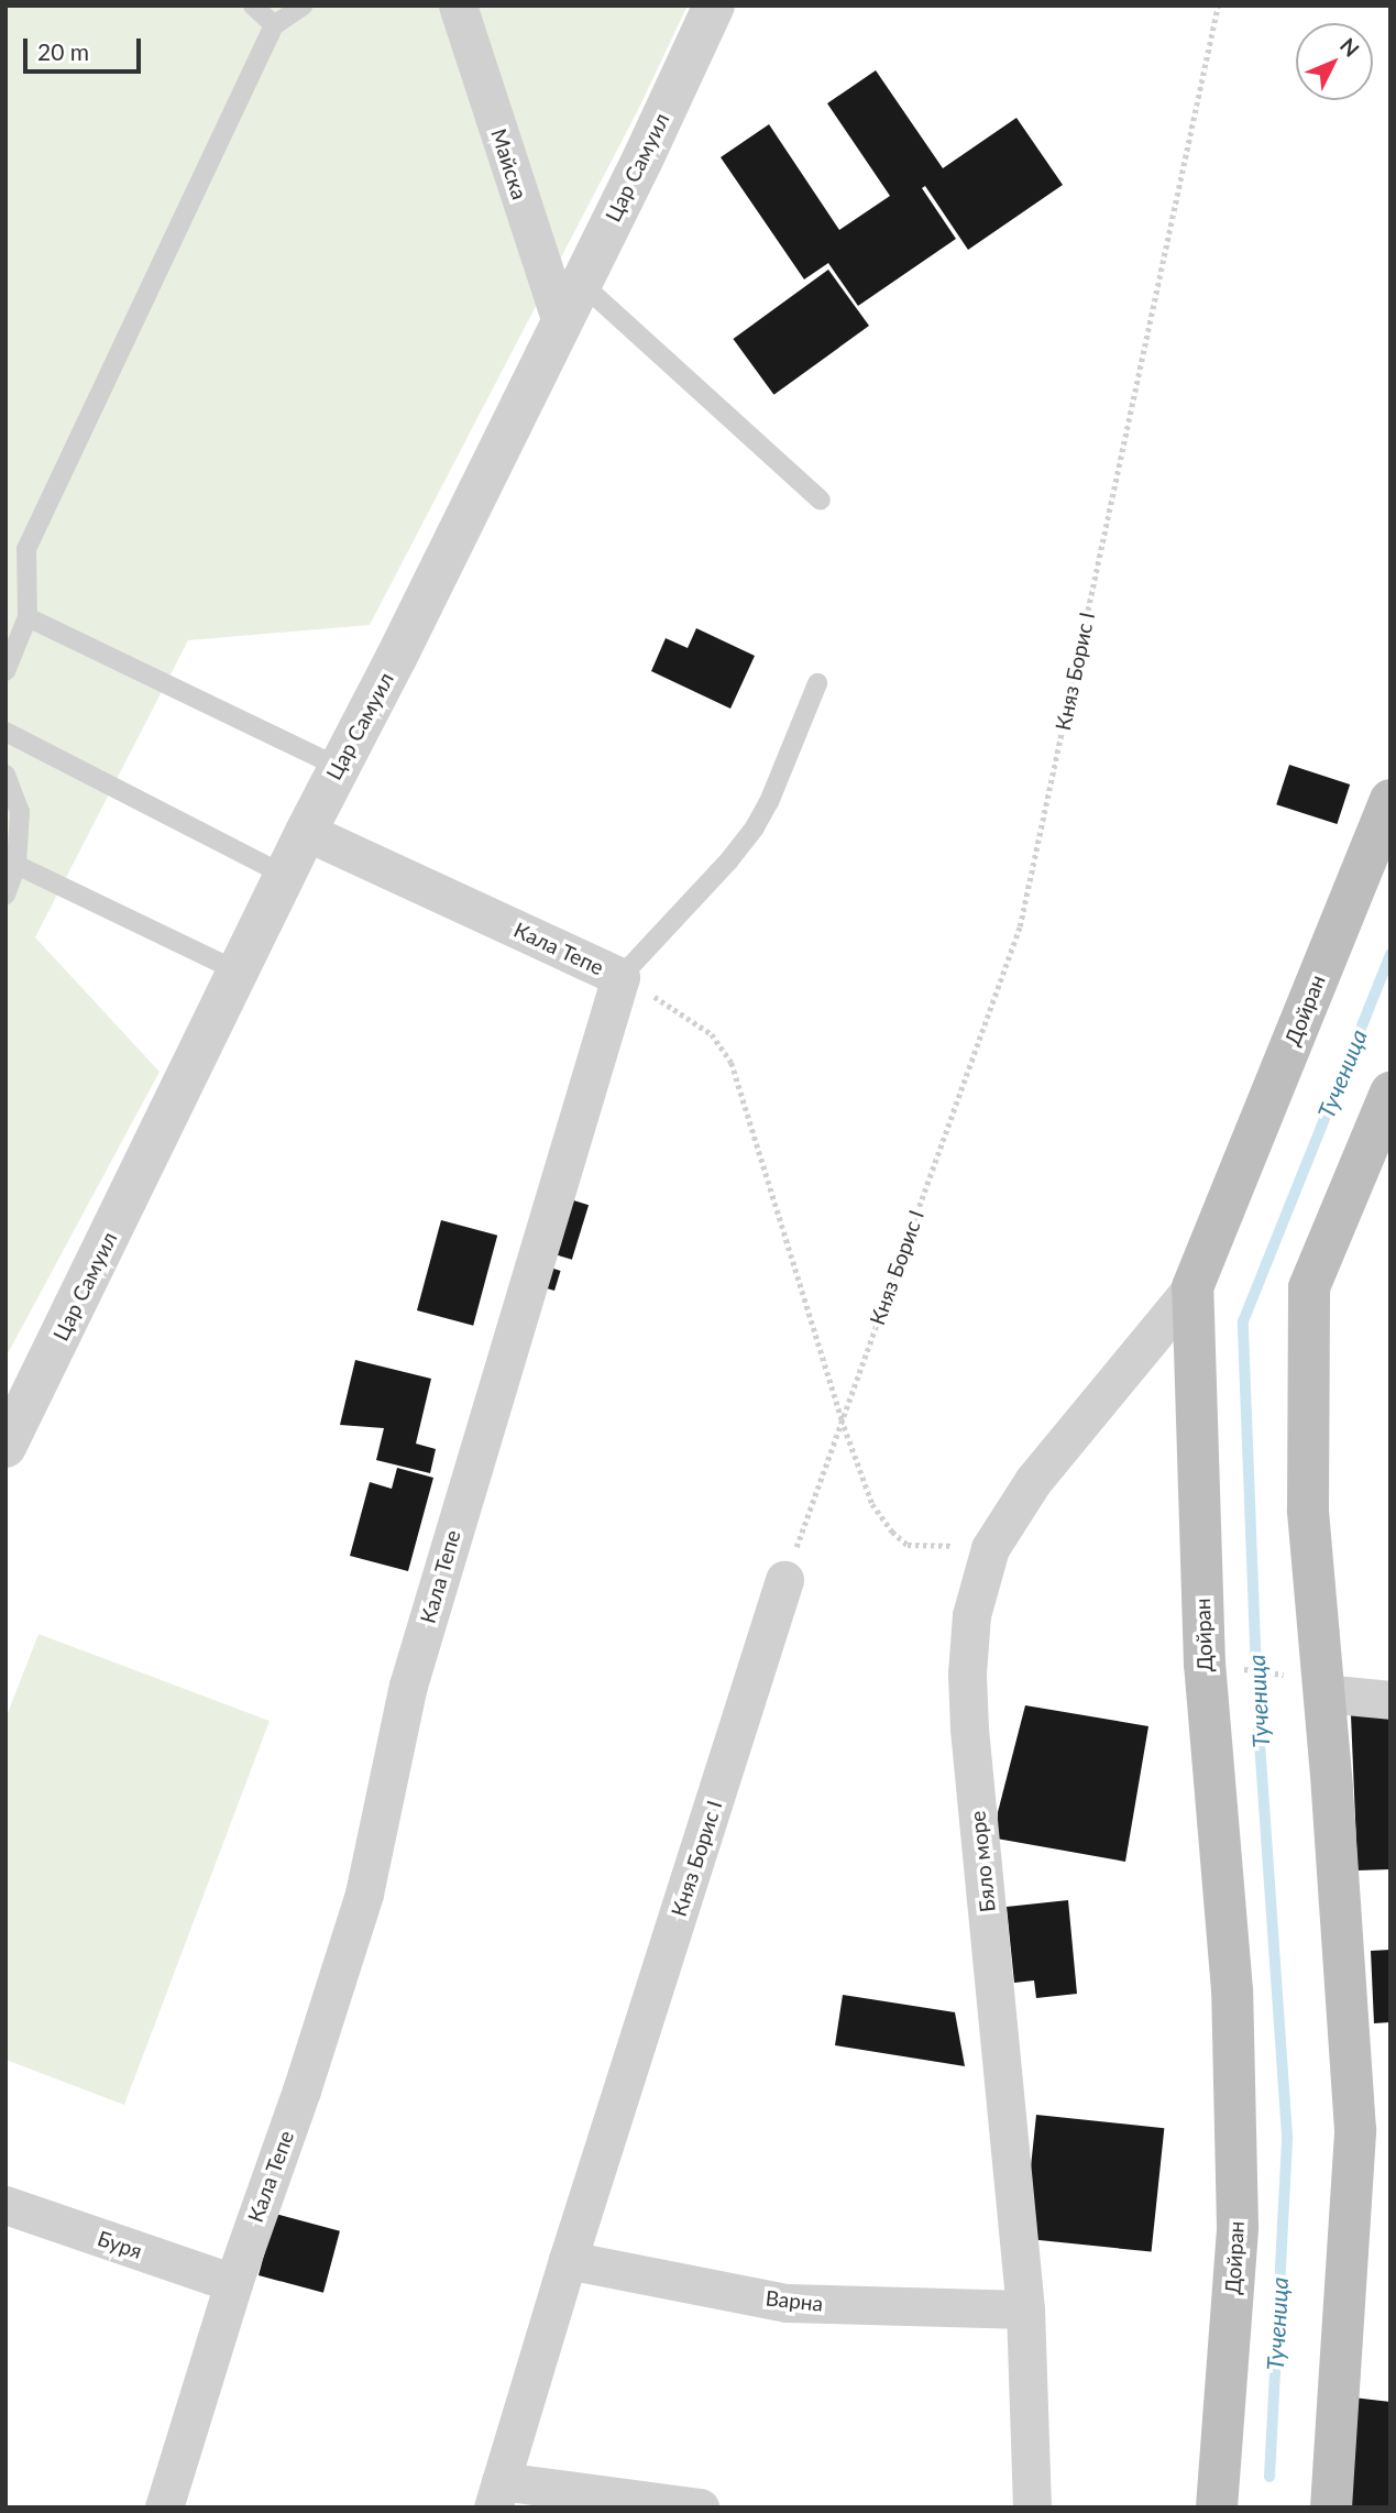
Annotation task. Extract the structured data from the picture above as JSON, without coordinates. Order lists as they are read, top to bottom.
{
  "streets": {
    "main road": ["Дойран"],
    "street": [
      "Майска",
      "Цар Самуил",
      "Княз Борис I",
      "Кала Тепе",
      "Бяло море",
      "Буря",
      "Варна"
    ]
  },
  "crossings": [
    ["Майска", "Цар Самуил"],
    ["Цар Самуил", "Кала Тепе"],
    ["Княз Борис I", "Варна"],
    ["Кала Тепе", "Буря"],
    ["Дойран", "Бяло море"],
    ["Бяло море", "Варна"]
  ],
  "water": ["Тученица"],
  "scale_bar": "20 m",
  "north": "top right"
}
